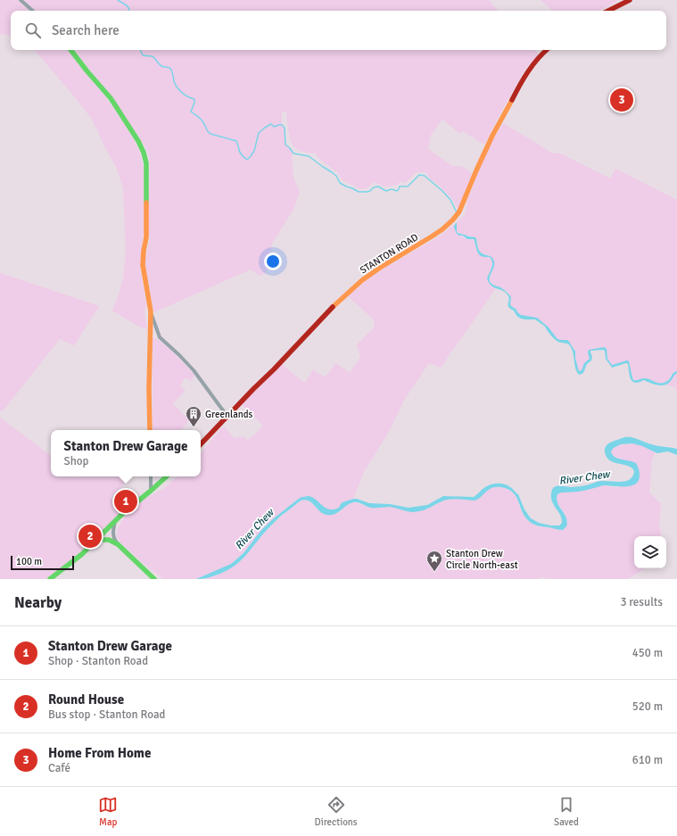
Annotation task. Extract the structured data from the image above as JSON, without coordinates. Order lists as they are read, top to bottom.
{
  "streets": {
    "main road": ["STANTON ROAD"]
  },
  "water": ["River Chew"],
  "places": {
    "building": ["Greenlands"],
    "place": ["Stanton Drew Circle North-east"]
  },
  "scale_bar": "100 m",
  "page": {
    "search": "Search here",
    "pins": ["3", "1", "2"],
    "popup": ["Stanton Drew Garage", "Shop"],
    "scale": "100 m",
    "heading": ["Nearby", "3 results"],
    "list": [
      {
        "mark": "1",
        "name": "Stanton Drew Garage",
        "note": "Shop · Stanton Road",
        "value": "450 m"
      },
      {
        "mark": "2",
        "name": "Round House",
        "note": "Bus stop · Stanton Road",
        "value": "520 m"
      },
      {
        "mark": "3",
        "name": "Home From Home",
        "note": "Café",
        "value": "610 m"
      }
    ],
    "nav": ["Map", "Directions", "Saved"]
  }
}
